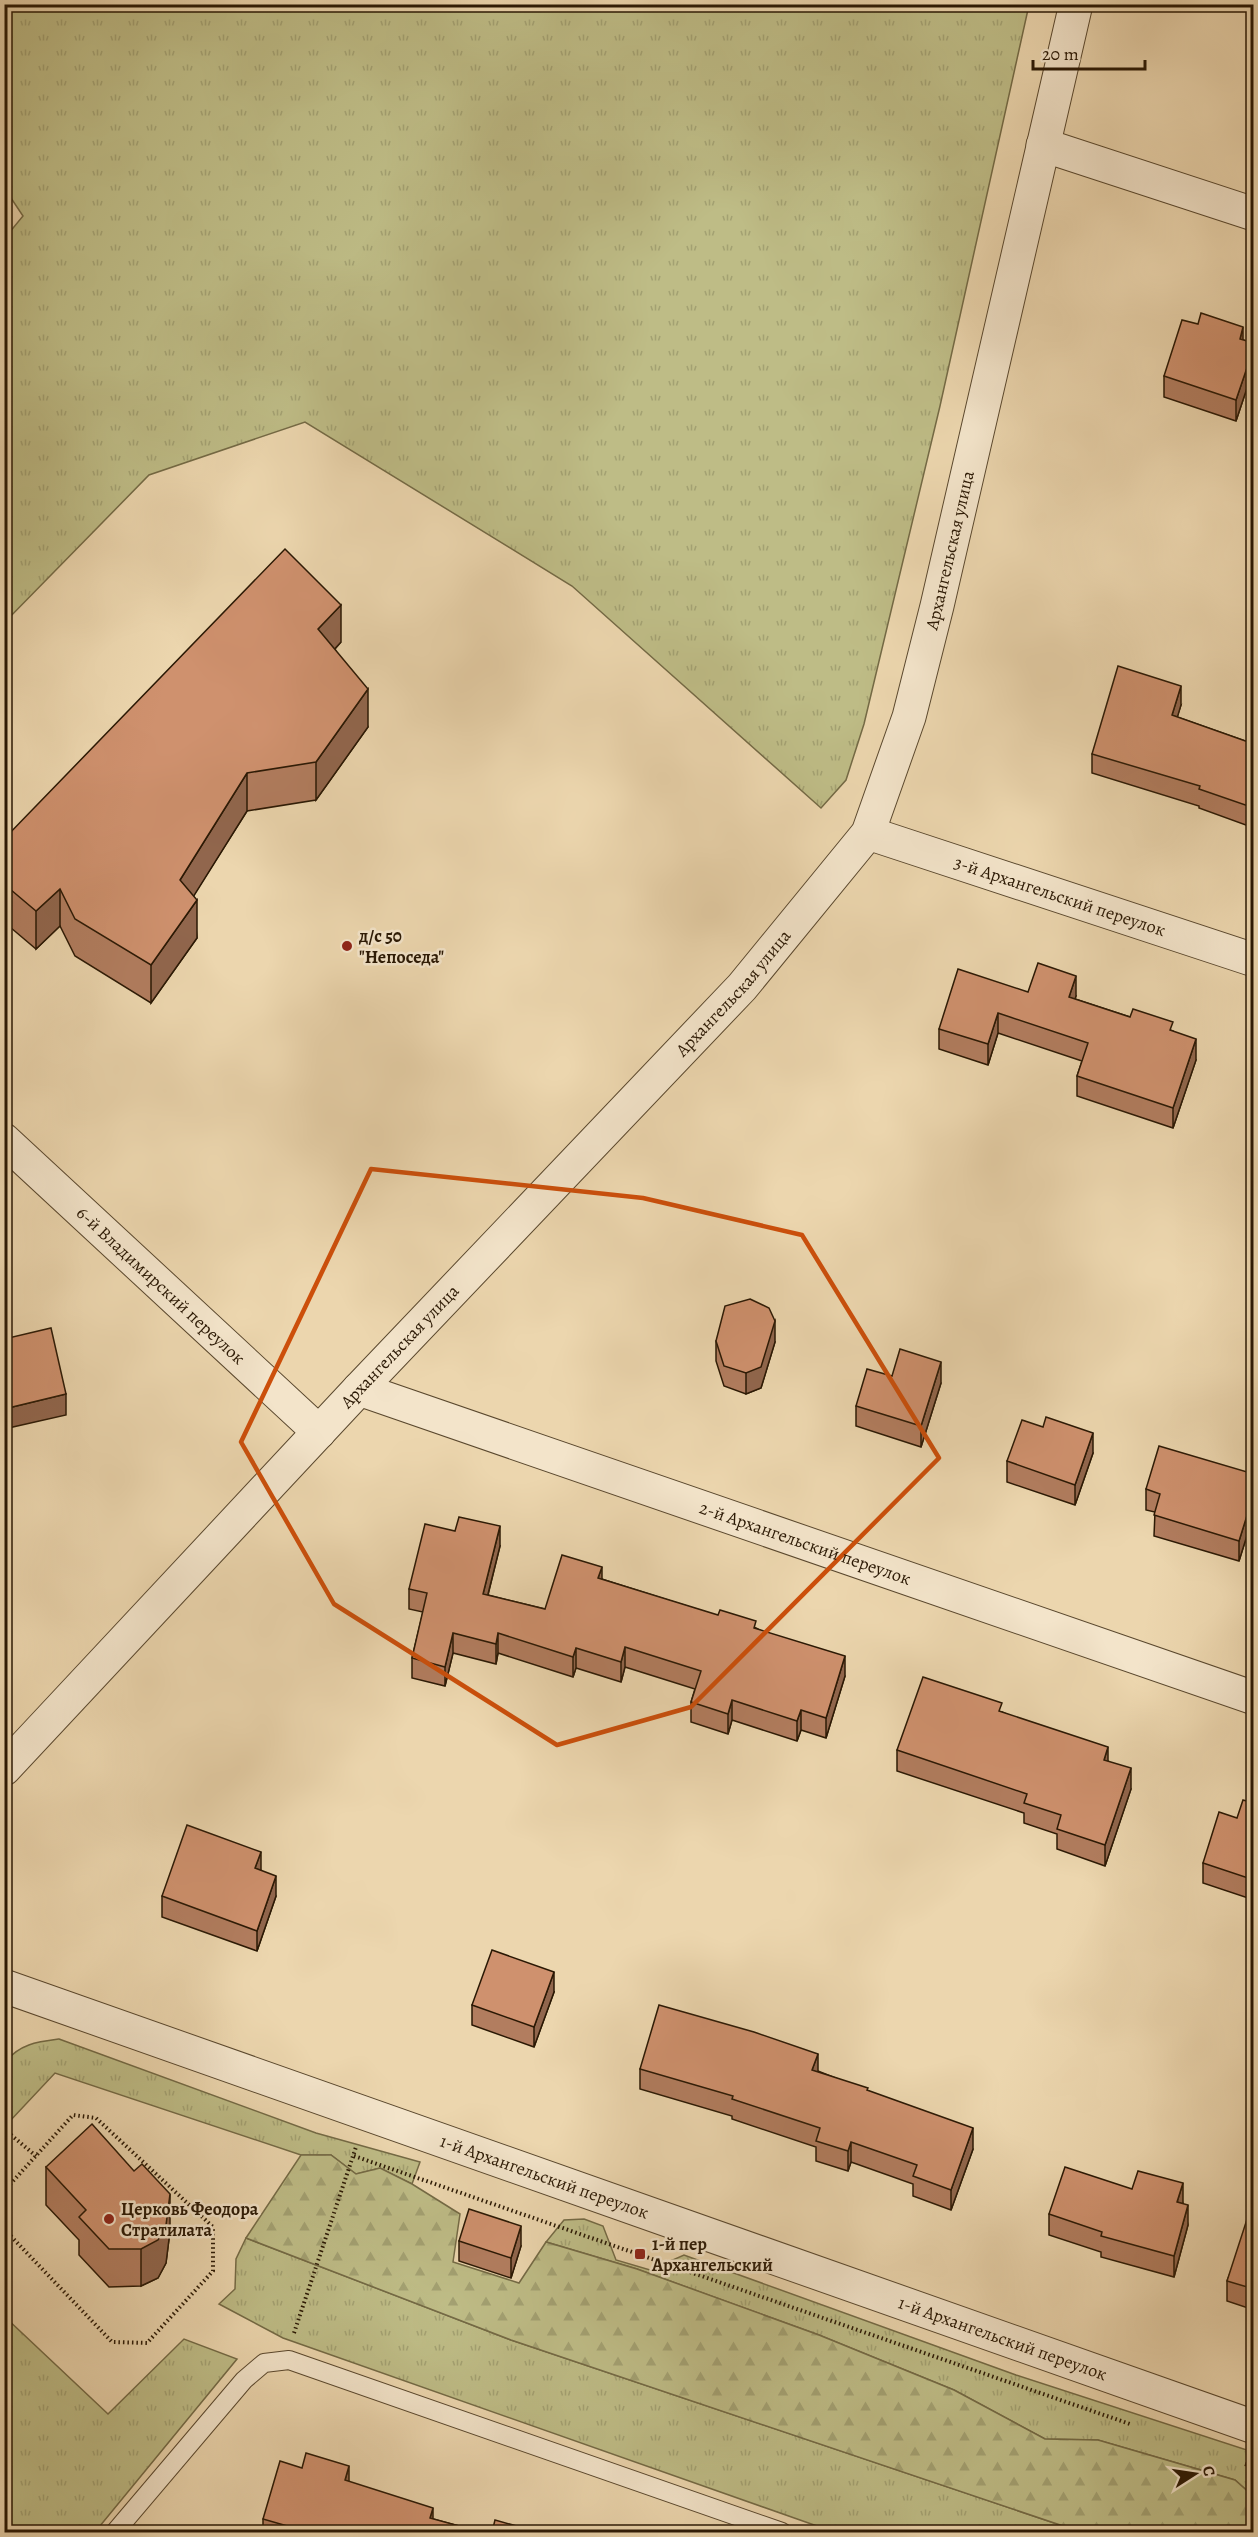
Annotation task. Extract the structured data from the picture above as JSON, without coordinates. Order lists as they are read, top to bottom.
{
  "streets": {
    "street": [
      "Архангельская улица",
      "3-й Архангельский переулок",
      "6-й Владимирский переулок",
      "2-й Архангельский переулок",
      "1-й Архангельский переулок"
    ]
  },
  "crossings": [
    ["Архангельская улица", "3-й Архангельский переулок"],
    ["Архангельская улица", "6-й Владимирский переулок"],
    ["Архангельская улица", "2-й Архангельский переулок"]
  ],
  "places": {
    "other": ["д/с 50 \"Непоседа\"", "Церковь Феодора Стратилата"],
    "transit": ["1-й пер Архангельский"]
  },
  "scale_bar": "20 m",
  "north": "right"
}
